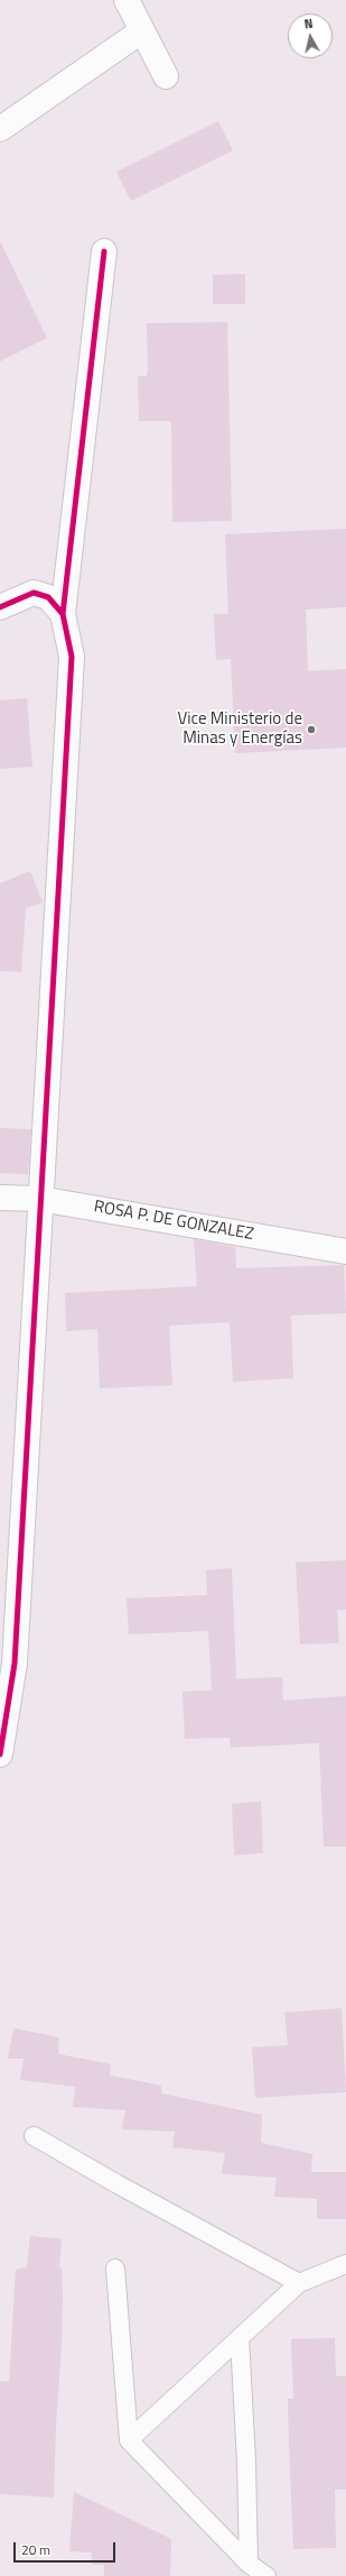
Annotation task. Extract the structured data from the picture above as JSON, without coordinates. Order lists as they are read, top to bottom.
{
  "streets": {
    "street": ["ROSA P. DE GONZALEZ"]
  },
  "places": ["Vice Ministerio de Minas y Energías"],
  "scale_bar": "20 m",
  "north": "top"
}
